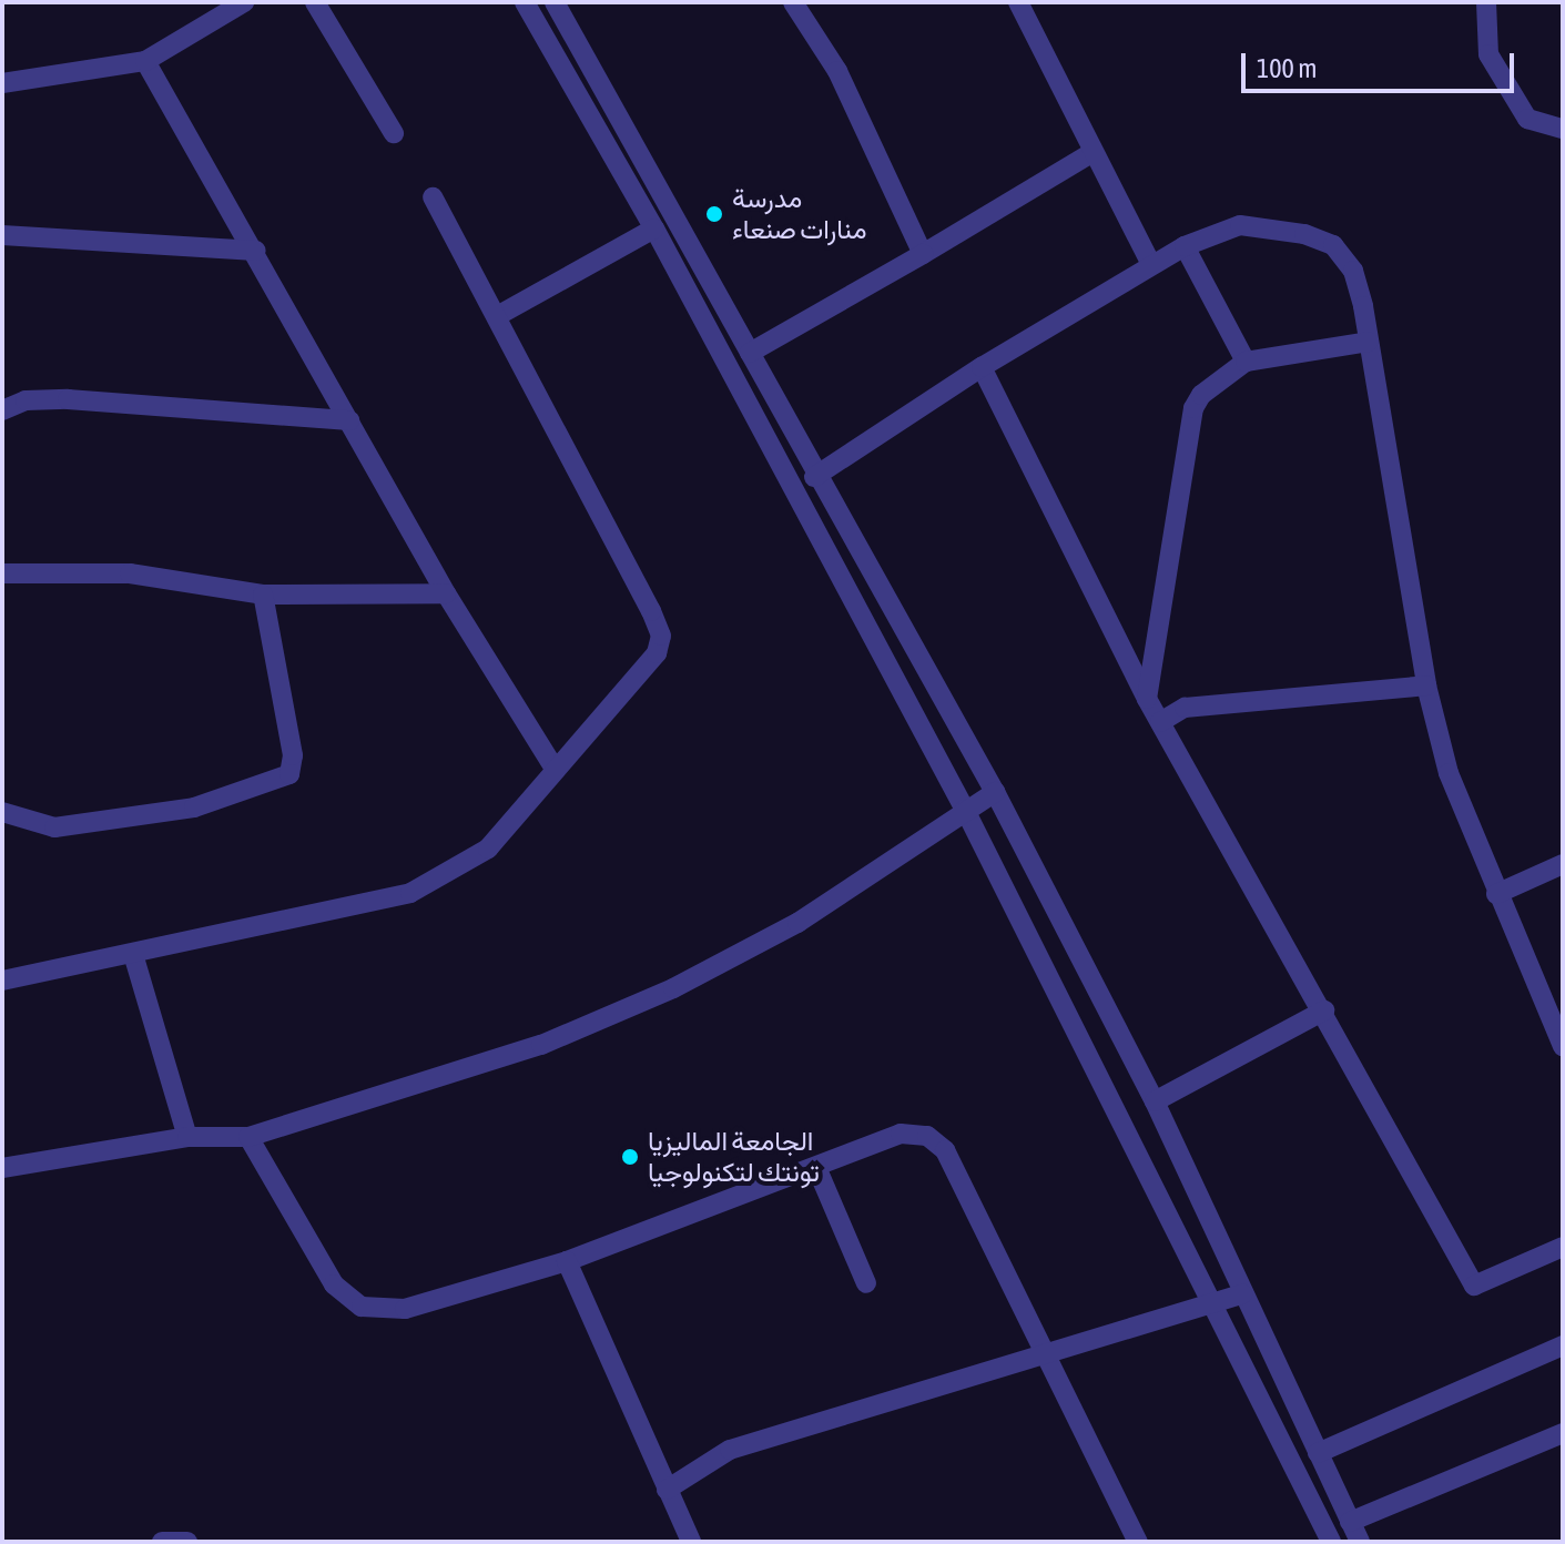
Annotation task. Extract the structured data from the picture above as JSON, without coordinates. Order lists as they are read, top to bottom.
{
  "places": ["مدرسة منارات صنعاء", "الجامعة الماليزيا تونتك لتكنولوجيا"],
  "scale_bar": "100 m"
}
